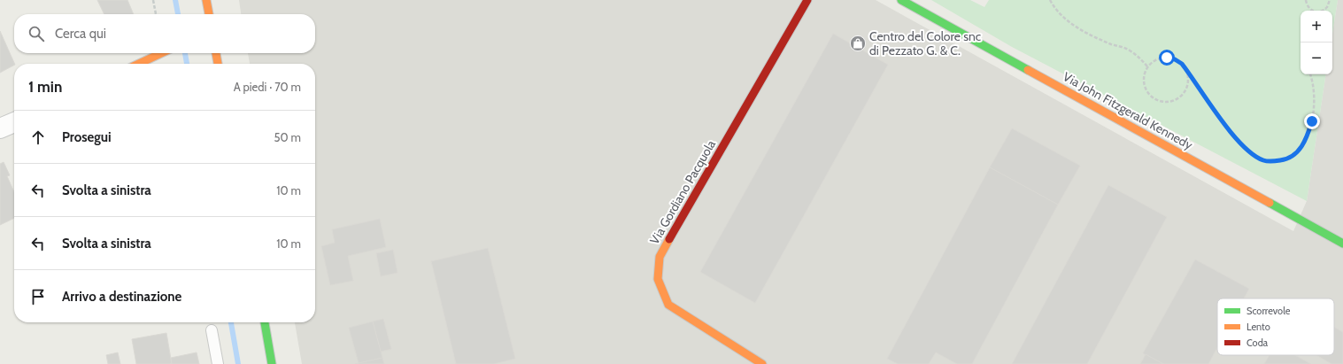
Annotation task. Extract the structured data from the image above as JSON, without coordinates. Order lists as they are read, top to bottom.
{
  "streets": {
    "street": ["Via John Fitzgerald Kennedy", "Via Gordiano Pacquola"]
  },
  "places": {
    "shop": ["Centro del Colore snc di Pezzato G. & C."]
  },
  "legend": ["Scorrevole", "Lento", "Coda"],
  "page": {
    "map_buttons": ["+", "−"],
    "search": "Cerca qui",
    "heading": ["1 min", "A piedi · 70 m"],
    "list": [
      ["Prosegui", "50 m"],
      ["Svolta a sinistra", "10 m"],
      ["Svolta a sinistra", "10 m"],
      "Arrivo a destinazione"
    ]
  }
}
